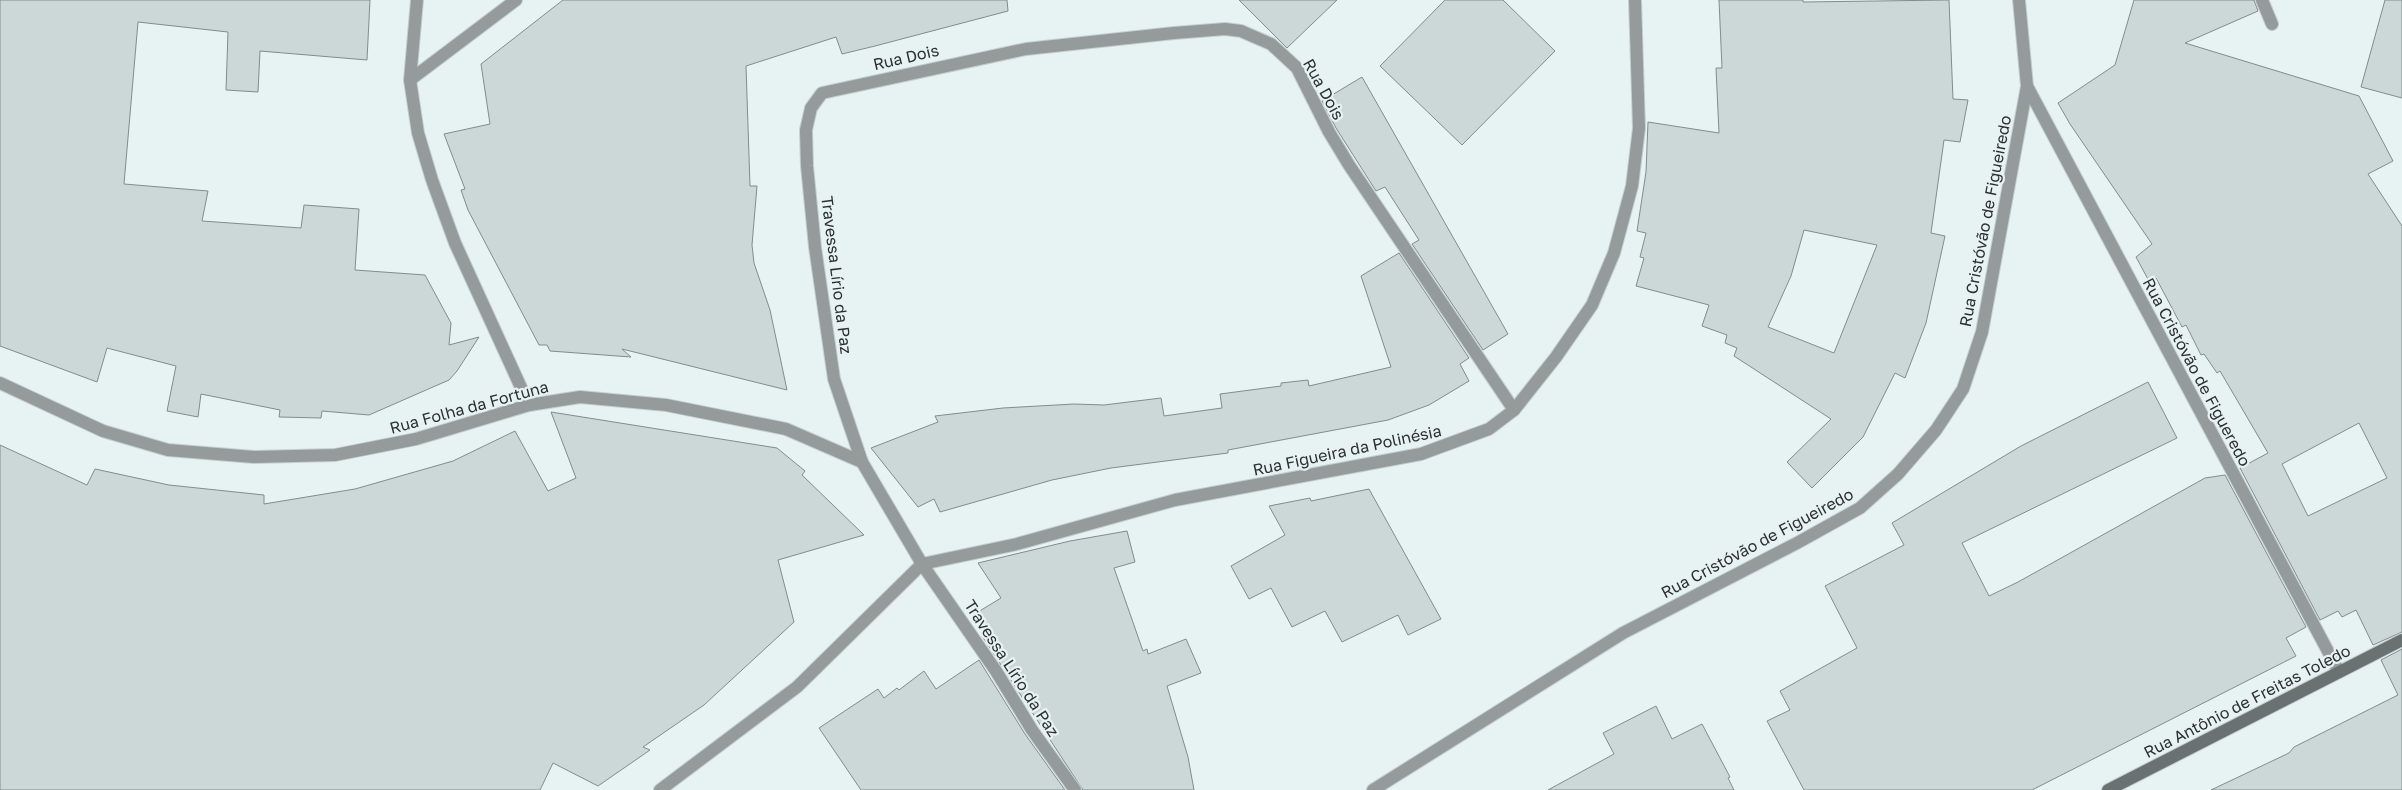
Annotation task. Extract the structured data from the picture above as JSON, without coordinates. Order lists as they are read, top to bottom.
{
  "streets": {
    "street": [
      "Rua Dois",
      "Rua Cristóvão de Figueiredo",
      "Travessa Lírio da Paz",
      "Rua Cristóvão de Figueredo",
      "Rua Folha da Fortuna",
      "Rua Figueira da Polinésia",
      "Rua Antônio de Freitas Toledo"
    ]
  },
  "crossings": [
    ["Rua Dois", "Travessa Lírio da Paz"],
    ["Rua Dois", "Rua Figueira da Polinésia"],
    ["Rua Cristóvão de Figueiredo", "Rua Cristóvão de Figueredo"],
    ["Travessa Lírio da Paz", "Rua Folha da Fortuna"],
    ["Travessa Lírio da Paz", "Rua Figueira da Polinésia"],
    ["Rua Cristóvão de Figueredo", "Rua Antônio de Freitas Toledo"]
  ]
}
